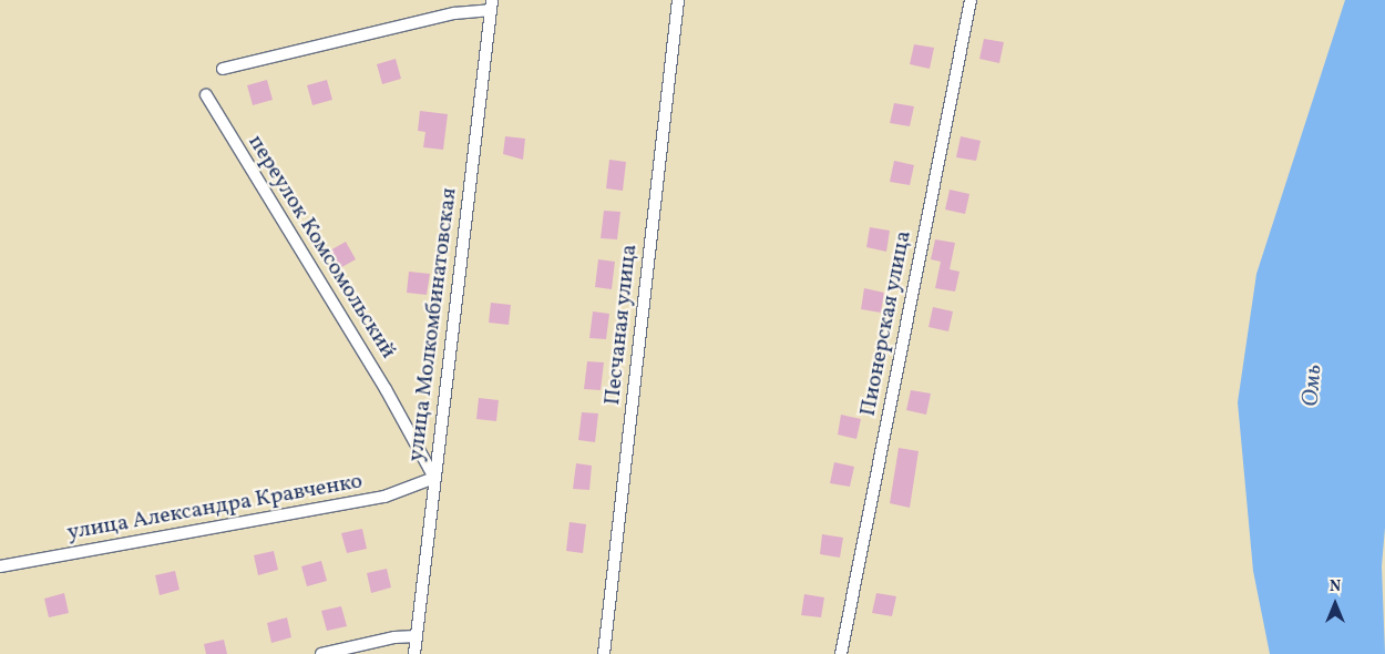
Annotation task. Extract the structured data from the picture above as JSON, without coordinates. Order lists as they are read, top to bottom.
{
  "streets": {
    "street": [
      "переулок Комсомольский",
      "Пионерская улица",
      "улица Молкомбинатовская",
      "Песчаная улица",
      "улица Александра Кравченко"
    ]
  },
  "crossings": [
    ["переулок Комсомольский", "улица Молкомбинатовская"],
    ["переулок Комсомольский", "улица Александра Кравченко"],
    ["улица Молкомбинатовская", "улица Александра Кравченко"]
  ],
  "water": ["Омь"],
  "north": "top"
}
